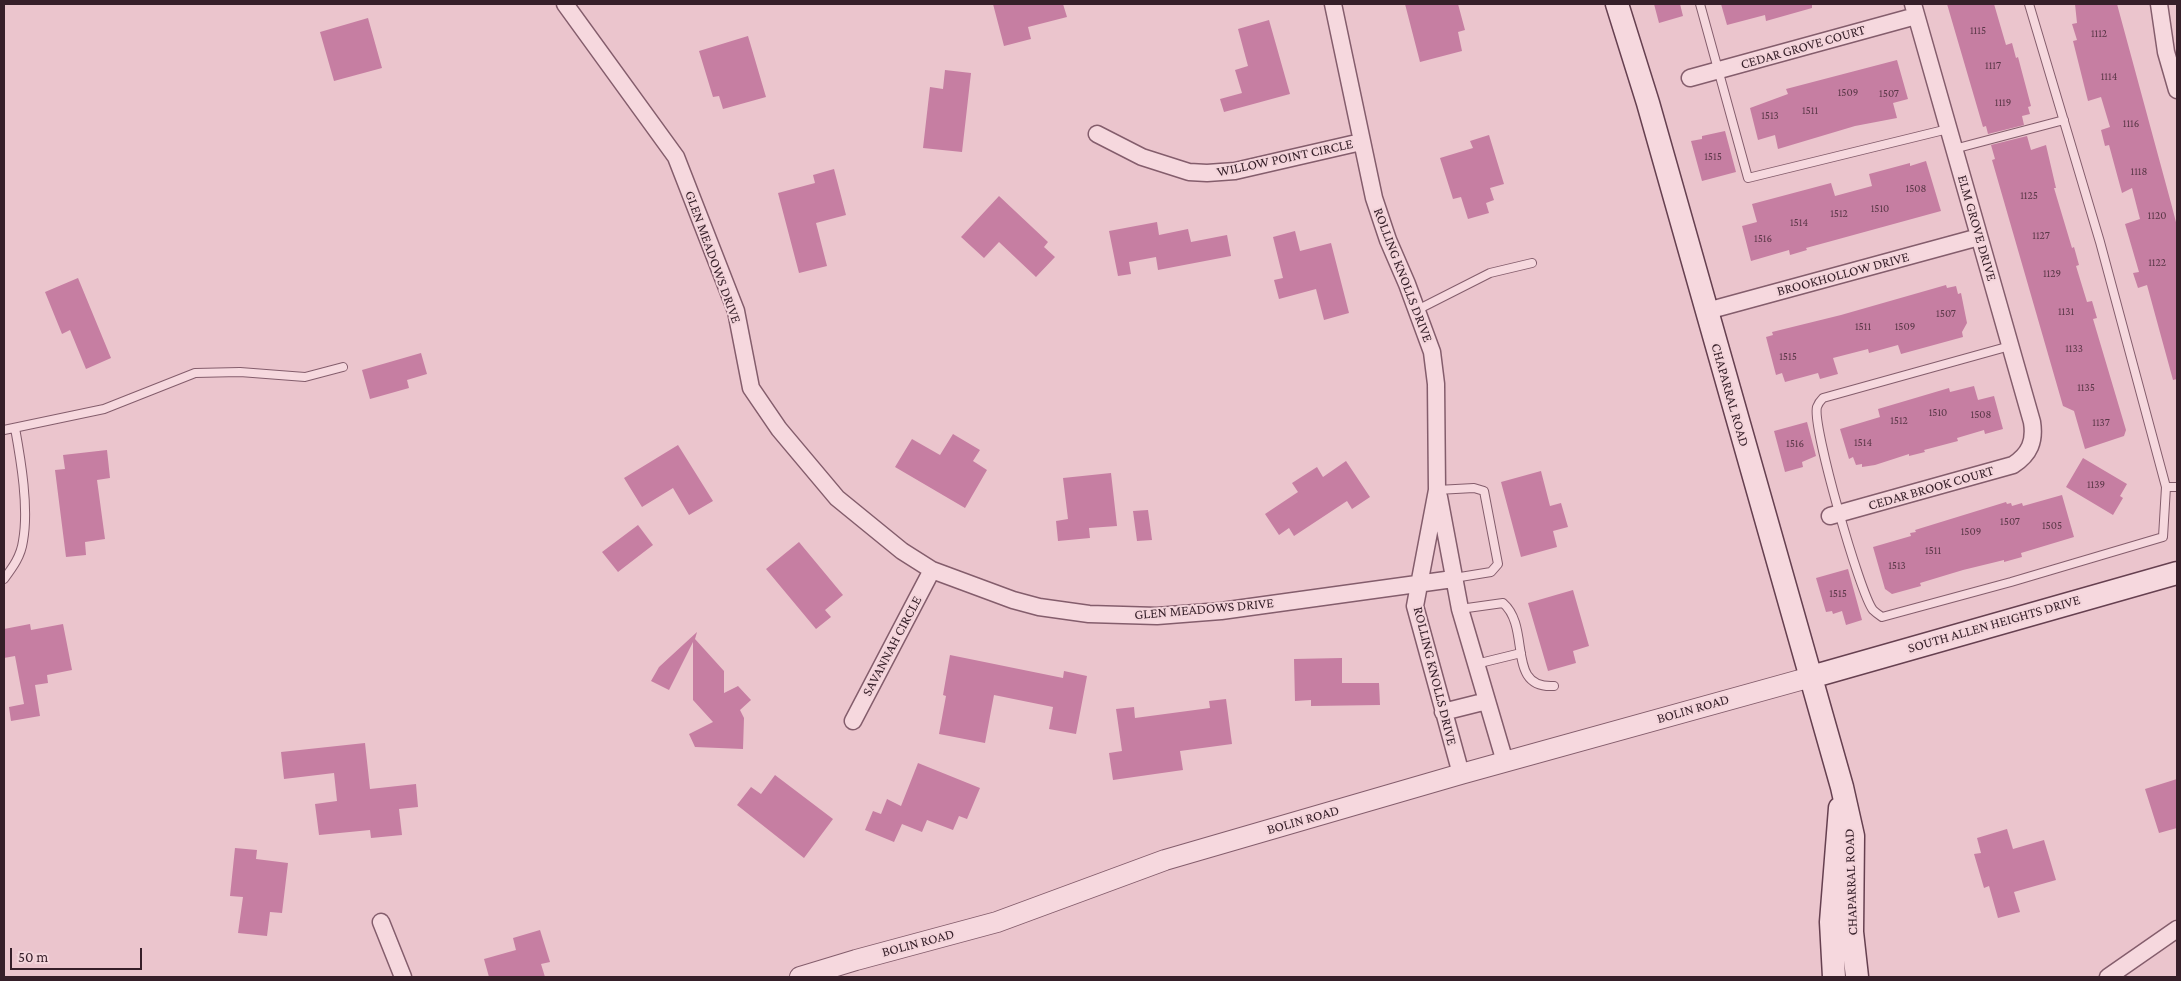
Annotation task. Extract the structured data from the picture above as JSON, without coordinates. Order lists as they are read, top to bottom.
{
  "streets": {
    "main road": ["CHAPARRAL ROAD", "SOUTH ALLEN HEIGHTS DRIVE"],
    "street": [
      "CEDAR GROVE COURT",
      "WILLOW POINT CIRCLE",
      "ELM GROVE DRIVE",
      "GLEN MEADOWS DRIVE",
      "BROOKHOLLOW DRIVE",
      "ROLLING KNOLLS DRIVE",
      "CEDAR BROOK COURT",
      "SAVANNAH CIRCLE",
      "BOLIN ROAD"
    ]
  },
  "crossings": [
    ["CEDAR GROVE COURT", "ELM GROVE DRIVE"],
    ["WILLOW POINT CIRCLE", "ROLLING KNOLLS DRIVE"],
    ["ELM GROVE DRIVE", "BROOKHOLLOW DRIVE"],
    ["ELM GROVE DRIVE", "CEDAR BROOK COURT"],
    ["GLEN MEADOWS DRIVE", "ROLLING KNOLLS DRIVE"],
    ["GLEN MEADOWS DRIVE", "SAVANNAH CIRCLE"],
    ["BROOKHOLLOW DRIVE", "CHAPARRAL ROAD"],
    ["ROLLING KNOLLS DRIVE", "BOLIN ROAD"],
    ["CHAPARRAL ROAD", "SOUTH ALLEN HEIGHTS DRIVE"],
    ["CHAPARRAL ROAD", "BOLIN ROAD"],
    ["SOUTH ALLEN HEIGHTS DRIVE", "BOLIN ROAD"]
  ],
  "house_numbers": [
    "1115",
    "1112",
    "1117",
    "1114",
    "1509",
    "1507",
    "1119",
    "1511",
    "1513",
    "1116",
    "1515",
    "1118",
    "1508",
    "1125",
    "1510",
    "1512",
    "1120",
    "1514",
    "1127",
    "1516",
    "1122",
    "1129",
    "1131",
    "1507",
    "1511",
    "1509",
    "1133",
    "1515",
    "1135",
    "1510",
    "1508",
    "1512",
    "1137",
    "1514",
    "1516",
    "1139",
    "1507",
    "1505",
    "1509",
    "1511",
    "1513",
    "1515"
  ],
  "scale_bar": "50 m"
}
